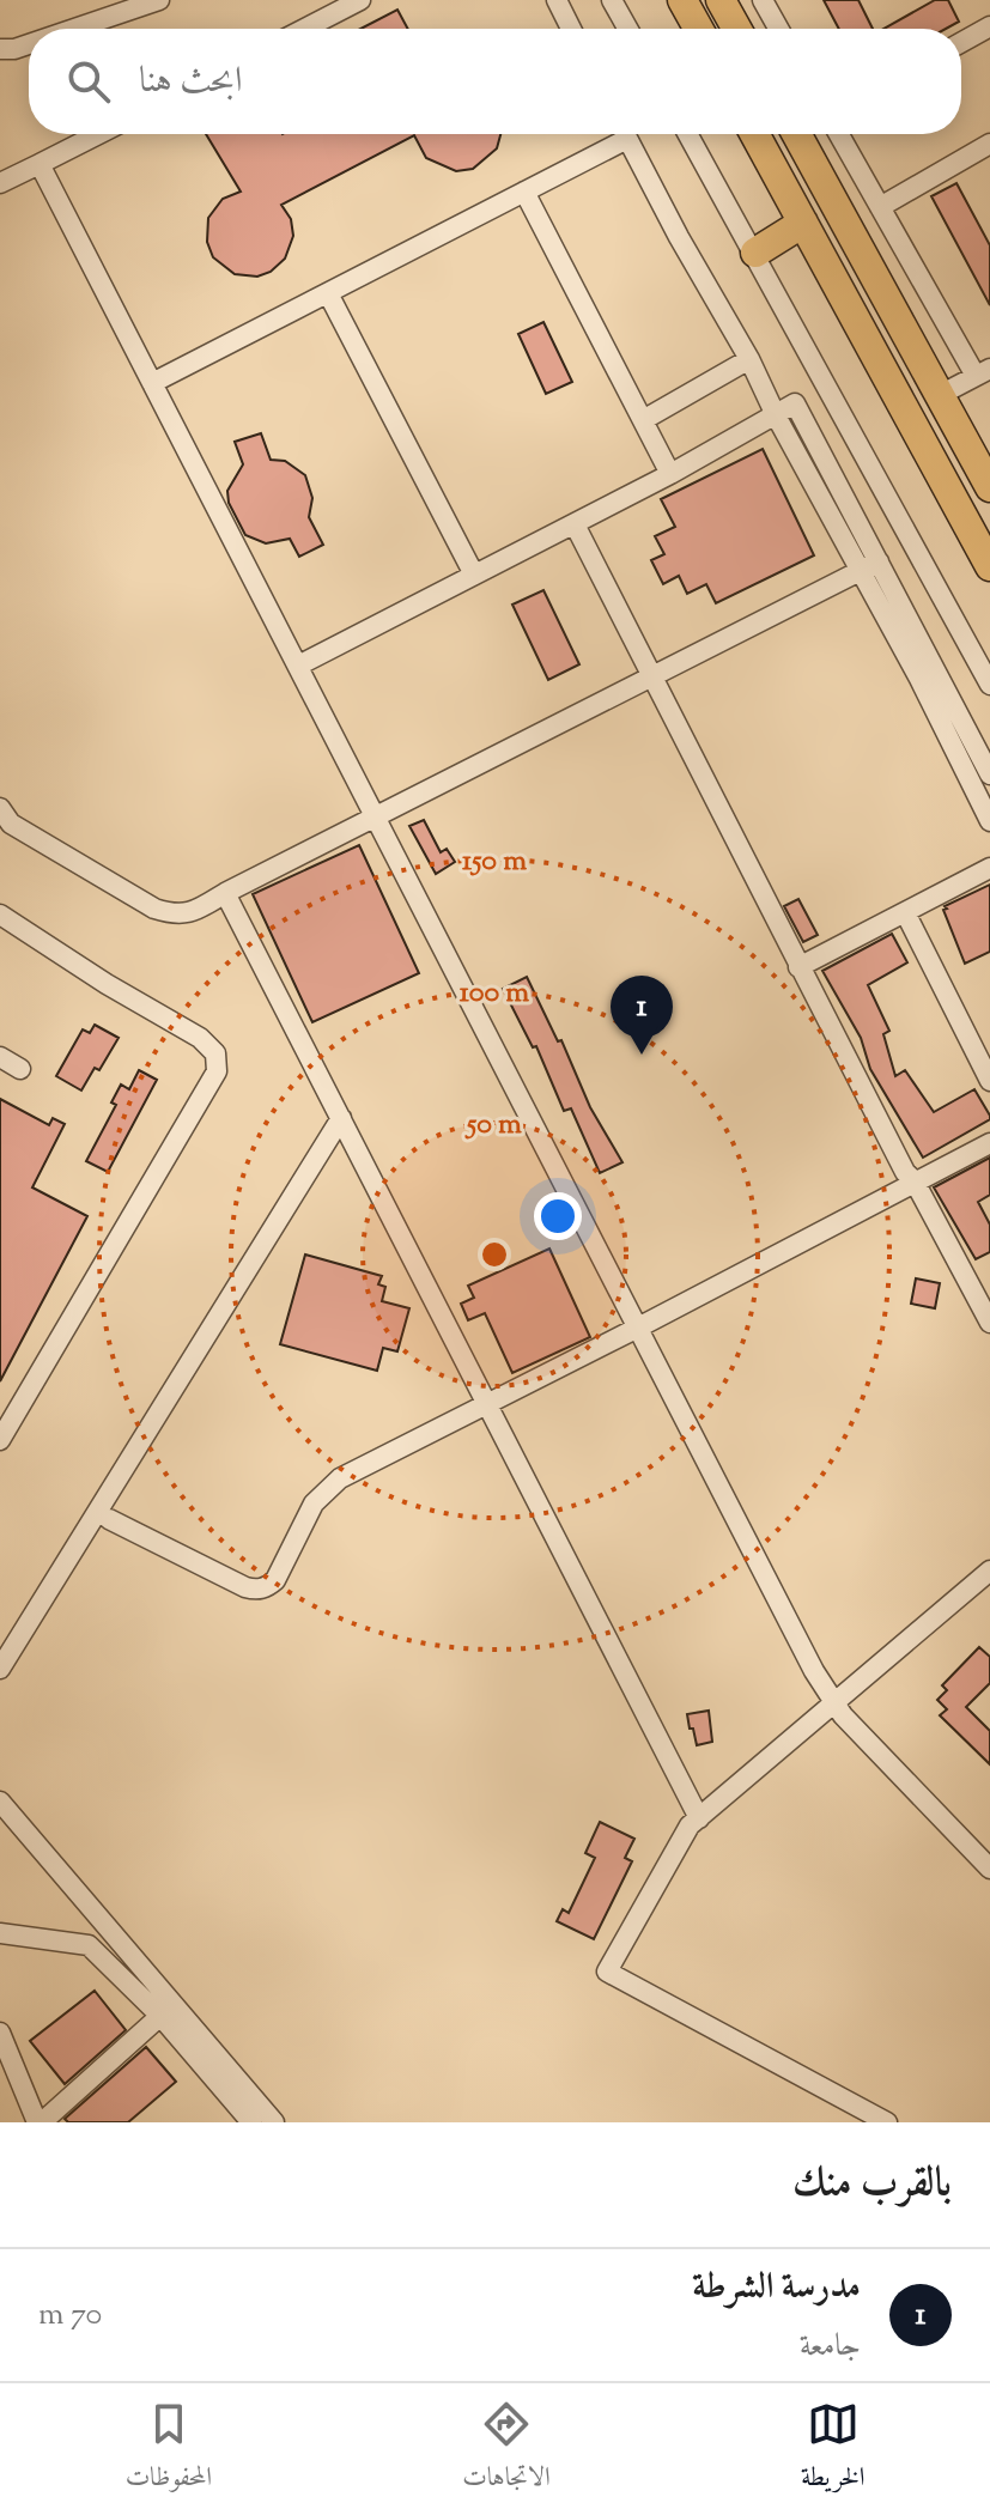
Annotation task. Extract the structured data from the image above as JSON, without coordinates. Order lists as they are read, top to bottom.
{
  "page": {
    "search": "ابحث هنا",
    "pins": "1",
    "heading": "بالقرب منك",
    "list": [
      {
        "mark": "1",
        "name": "مدرسة الشرطة",
        "note": "جامعة",
        "value": "70 m"
      }
    ],
    "nav": ["الخريطة", "الاتجاهات", "المحفوظات"]
  },
  "rings": ["150 m", "100 m", "50 m"]
}
